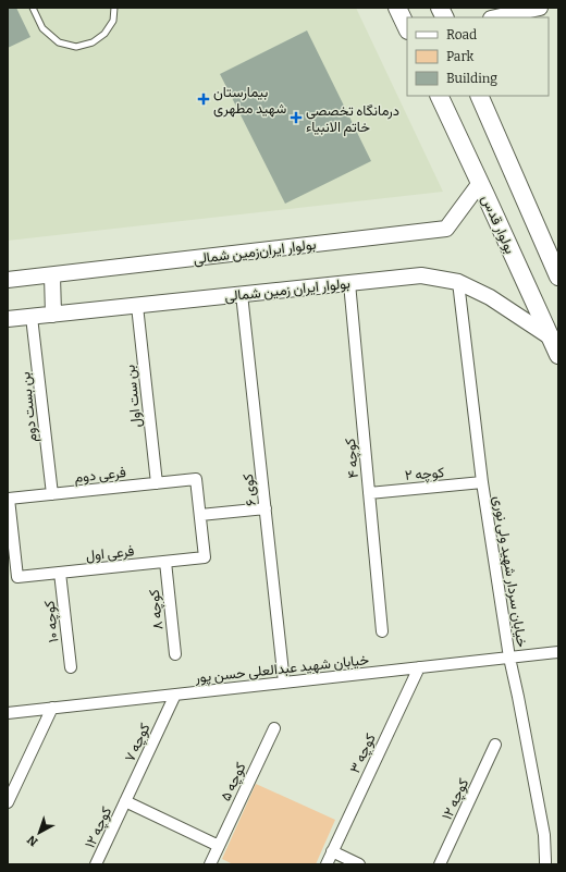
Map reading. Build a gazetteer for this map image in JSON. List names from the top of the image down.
{
  "streets": {
    "main road": ["بولوار قدس"],
    "street": [
      "بولوار ایران‌زمین شمالی",
      "بولوار ایران زمین شمالی",
      "بن ست اول",
      "بن بست دوم",
      "کوچه ۴",
      "کوچه ۲",
      "فرعی دوم",
      "کوی ۶",
      "فرعی اول",
      "خیابان سردار شهید ولی نوری",
      "کوچه ۸",
      "کوچه ۱۰",
      "خیابان شهید عبدالعلی حسن پور",
      "کوچه ۷",
      "کوچه ۳",
      "کوچه ۵",
      "کوچه ۱۲"
    ]
  },
  "crossings": [
    ["بولوار قدس", "بولوار ایران‌زمین شمالی"],
    ["بولوار قدس", "بولوار ایران زمین شمالی"],
    ["بولوار ایران زمین شمالی", "بن ست اول"],
    ["بولوار ایران زمین شمالی", "بن بست دوم"],
    ["بولوار ایران زمین شمالی", "کوچه ۴"],
    ["بولوار ایران زمین شمالی", "کوی ۶"],
    ["بولوار ایران زمین شمالی", "خیابان سردار شهید ولی نوری"],
    ["بن ست اول", "فرعی دوم"],
    ["بن بست دوم", "فرعی دوم"],
    ["کوچه ۴", "کوچه ۲"],
    ["کوچه ۲", "خیابان سردار شهید ولی نوری"],
    ["فرعی دوم", "فرعی اول"],
    ["کوی ۶", "خیابان شهید عبدالعلی حسن پور"],
    ["فرعی اول", "کوچه ۸"],
    ["فرعی اول", "کوچه ۱۰"],
    ["خیابان سردار شهید ولی نوری", "خیابان شهید عبدالعلی حسن پور"],
    ["خیابان شهید عبدالعلی حسن پور", "کوچه ۷"],
    ["خیابان شهید عبدالعلی حسن پور", "کوچه ۳"],
    ["کوچه ۷", "کوچه ۱۲"]
  ],
  "places": {
    "health": ["بیمارستان شهید مطهری", "درمانگاه تخصصی خاتم الانبیاء"]
  },
  "legend": ["Road", "Park", "Building"],
  "north": "bottom left"
}
